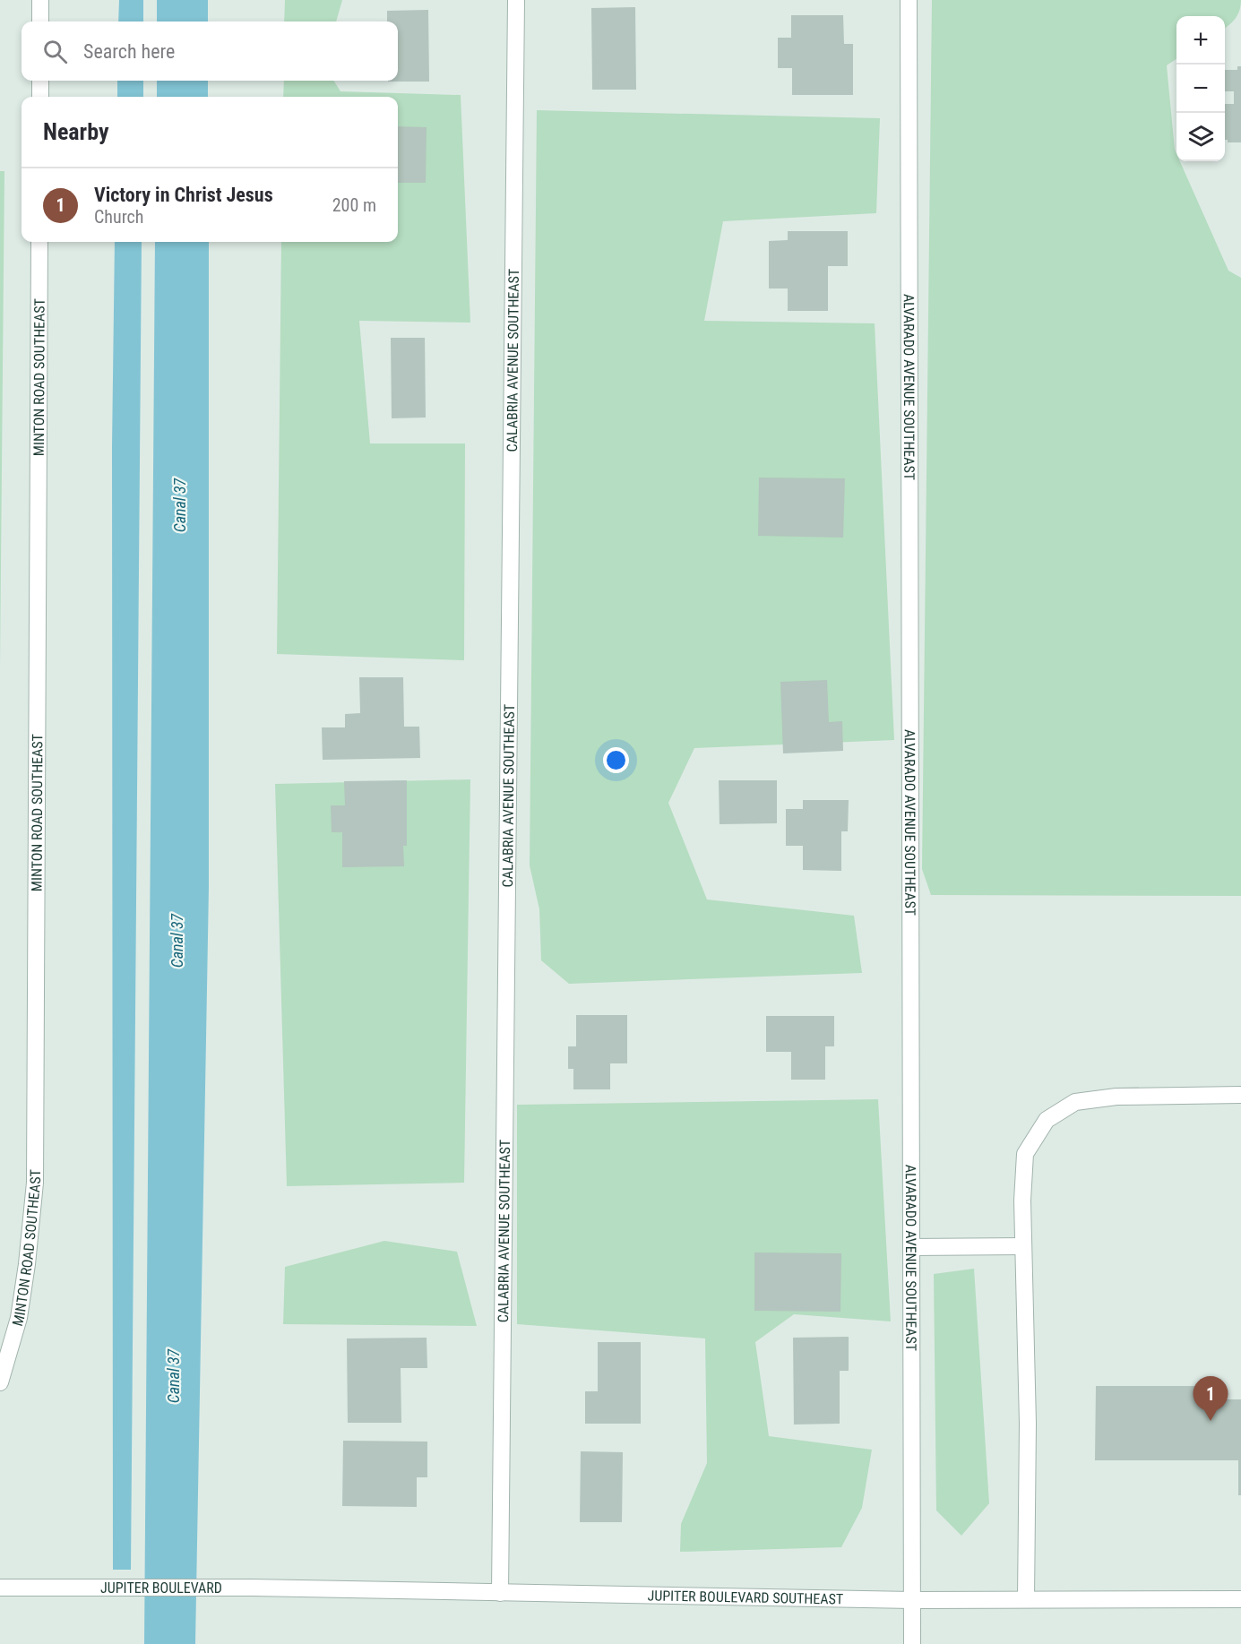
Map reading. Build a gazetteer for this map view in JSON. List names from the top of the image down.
{
  "streets": {
    "street": [
      "CALABRIA AVENUE SOUTHEAST",
      "MINTON ROAD SOUTHEAST",
      "ALVARADO AVENUE SOUTHEAST",
      "JUPITER BOULEVARD",
      "JUPITER BOULEVARD SOUTHEAST"
    ]
  },
  "crossings": [
    ["CALABRIA AVENUE SOUTHEAST", "JUPITER BOULEVARD SOUTHEAST"],
    ["ALVARADO AVENUE SOUTHEAST", "JUPITER BOULEVARD SOUTHEAST"],
    ["JUPITER BOULEVARD", "JUPITER BOULEVARD SOUTHEAST"]
  ],
  "water": ["Canal 37"],
  "page": {
    "map_buttons": ["+", "−"],
    "search": "Search here",
    "heading": "Nearby",
    "list": [
      {
        "mark": "1",
        "name": "Victory in Christ Jesus",
        "note": "Church",
        "value": "200 m"
      }
    ],
    "pins": "1"
  }
}
